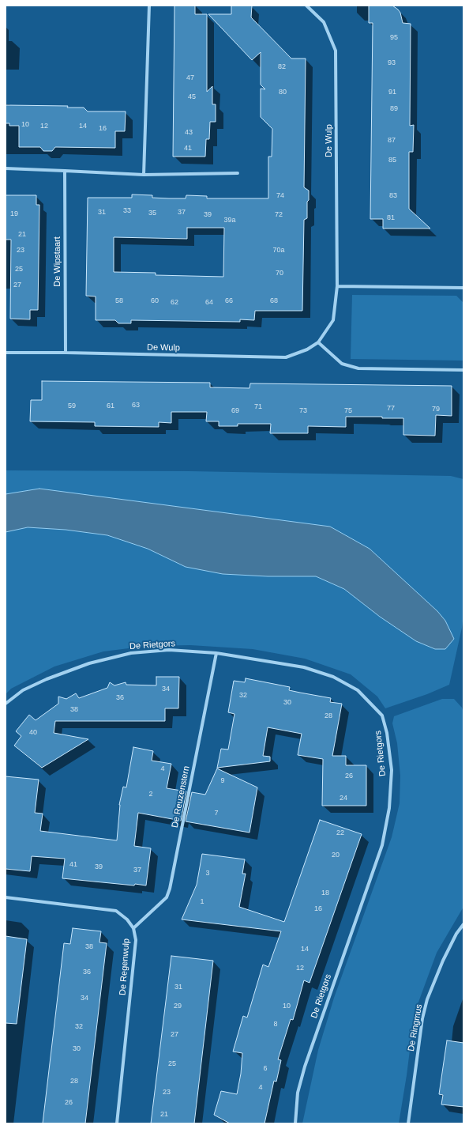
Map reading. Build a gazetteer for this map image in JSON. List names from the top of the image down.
{
  "streets": {
    "street": [
      "De Wulp",
      "De Wipstaart",
      "De Rietgors",
      "De Reuzenstern",
      "De Regenwulp",
      "De Ringmus"
    ]
  },
  "crossings": [
    ["De Wulp", "De Wipstaart"],
    ["De Rietgors", "De Reuzenstern"],
    ["De Reuzenstern", "De Regenwulp"]
  ],
  "house_numbers": [
    "95",
    "93",
    "82",
    "47",
    "80",
    "91",
    "45",
    "89",
    "10",
    "12",
    "14",
    "16",
    "43",
    "87",
    "41",
    "85",
    "74",
    "83",
    "33",
    "31",
    "37",
    "35",
    "19",
    "39",
    "72",
    "81",
    "39a",
    "21",
    "23",
    "70a",
    "25",
    "70",
    "27",
    "58",
    "60",
    "66",
    "68",
    "62",
    "64",
    "63",
    "59",
    "61",
    "71",
    "77",
    "79",
    "69",
    "73",
    "75",
    "34",
    "32",
    "36",
    "30",
    "38",
    "28",
    "40",
    "4",
    "26",
    "9",
    "2",
    "24",
    "7",
    "22",
    "20",
    "41",
    "39",
    "37",
    "3",
    "18",
    "1",
    "16",
    "38",
    "14",
    "12",
    "36",
    "31",
    "34",
    "29",
    "10",
    "8",
    "32",
    "27",
    "30",
    "25",
    "6",
    "28",
    "4",
    "23",
    "26",
    "21"
  ]
}
